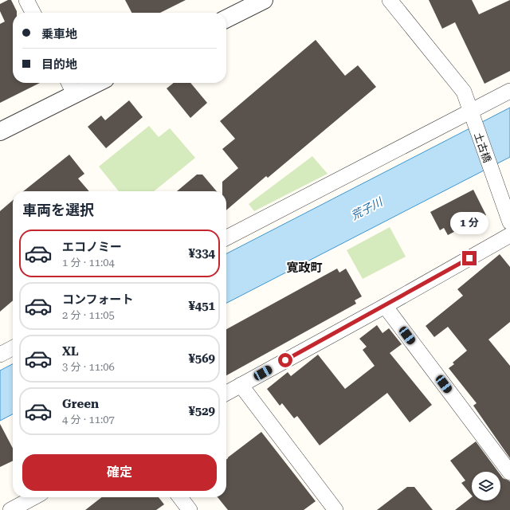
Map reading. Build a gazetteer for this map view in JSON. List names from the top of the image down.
{
  "streets": {
    "street": ["土古橋"]
  },
  "districts": ["寛政町"],
  "water": ["荒子川"],
  "page": {
    "banner": ["乗車地", "目的地"],
    "heading": "車両を選択",
    "bubble": "1 分",
    "list": [
      {
        "name": "エコノミー",
        "note": "1 分 · 11:04",
        "value": "¥334"
      },
      {
        "name": "コンフォート",
        "note": "2 分 · 11:05",
        "value": "¥451"
      },
      {
        "name": "XL",
        "note": "3 分 · 11:06",
        "value": "¥569"
      },
      {
        "name": "Green",
        "note": "4 分 · 11:07",
        "value": "¥529"
      }
    ],
    "buttons": "確定"
  }
}
